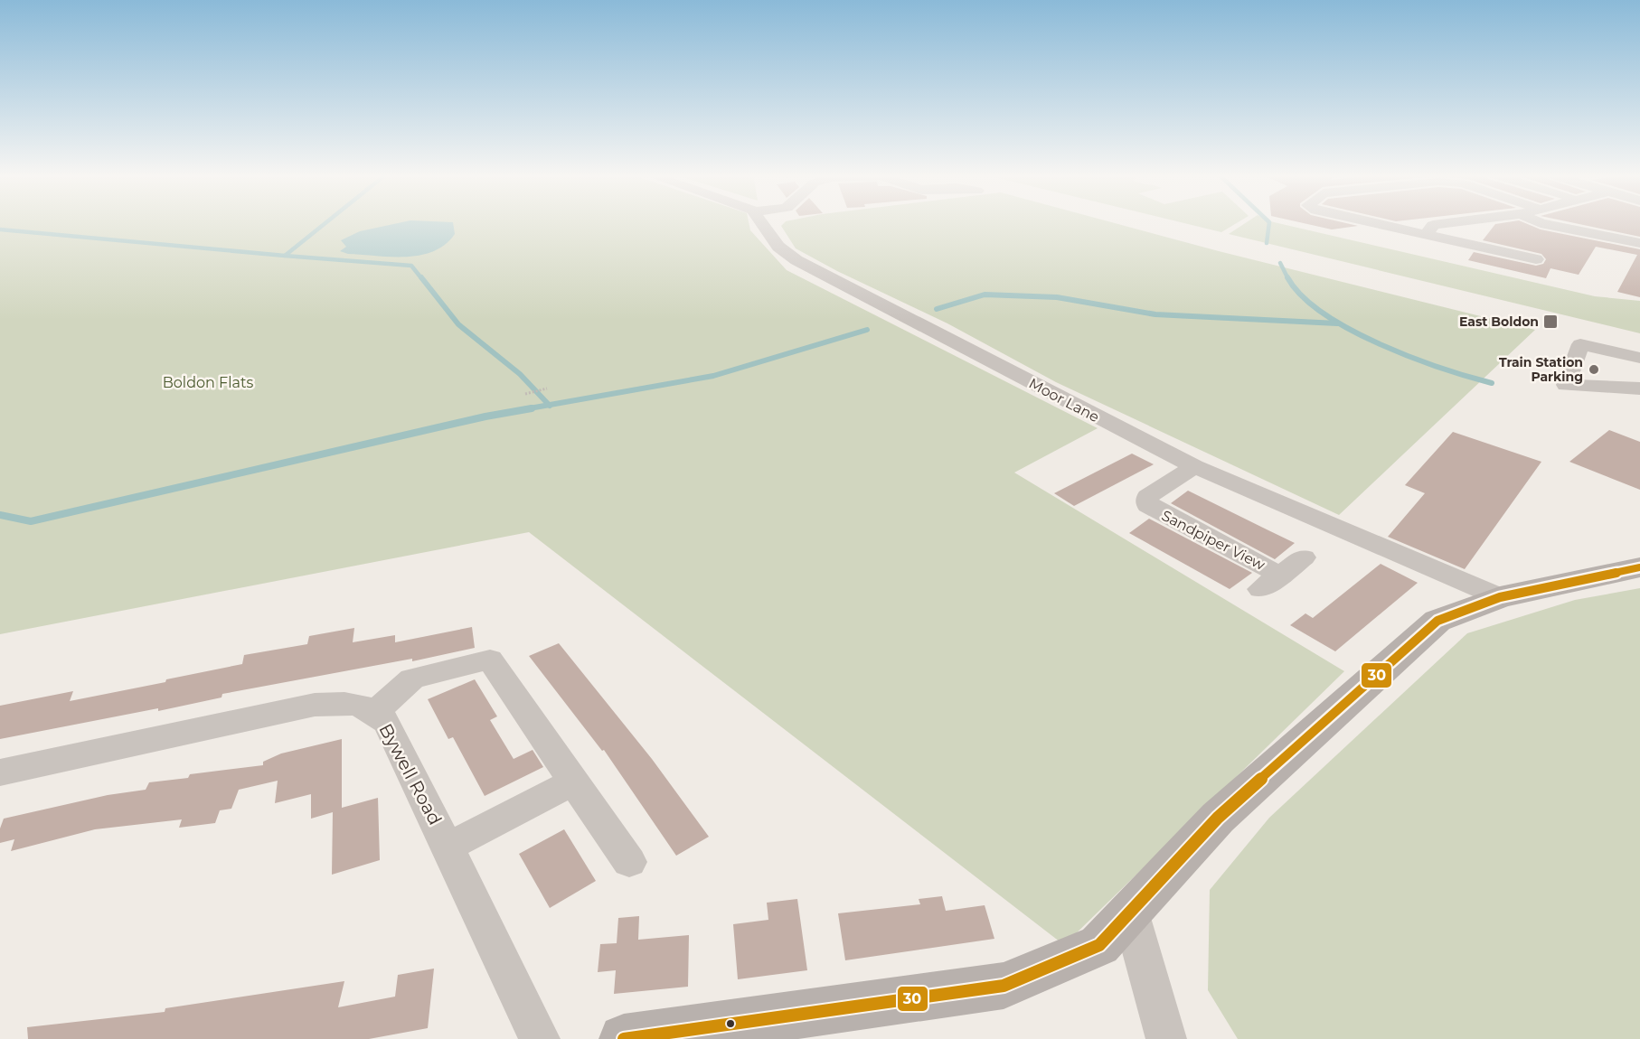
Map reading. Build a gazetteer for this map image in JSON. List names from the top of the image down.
{
  "streets": {
    "street": ["Moor Lane", "Sandpiper View", "Bywell Road"]
  },
  "crossings": [
    ["Moor Lane", "Sandpiper View"]
  ],
  "parks": ["Boldon Flats"],
  "places": {
    "transit": ["East Boldon"],
    "other": ["Train Station Parking"]
  },
  "lines": ["transit line 30"]
}
